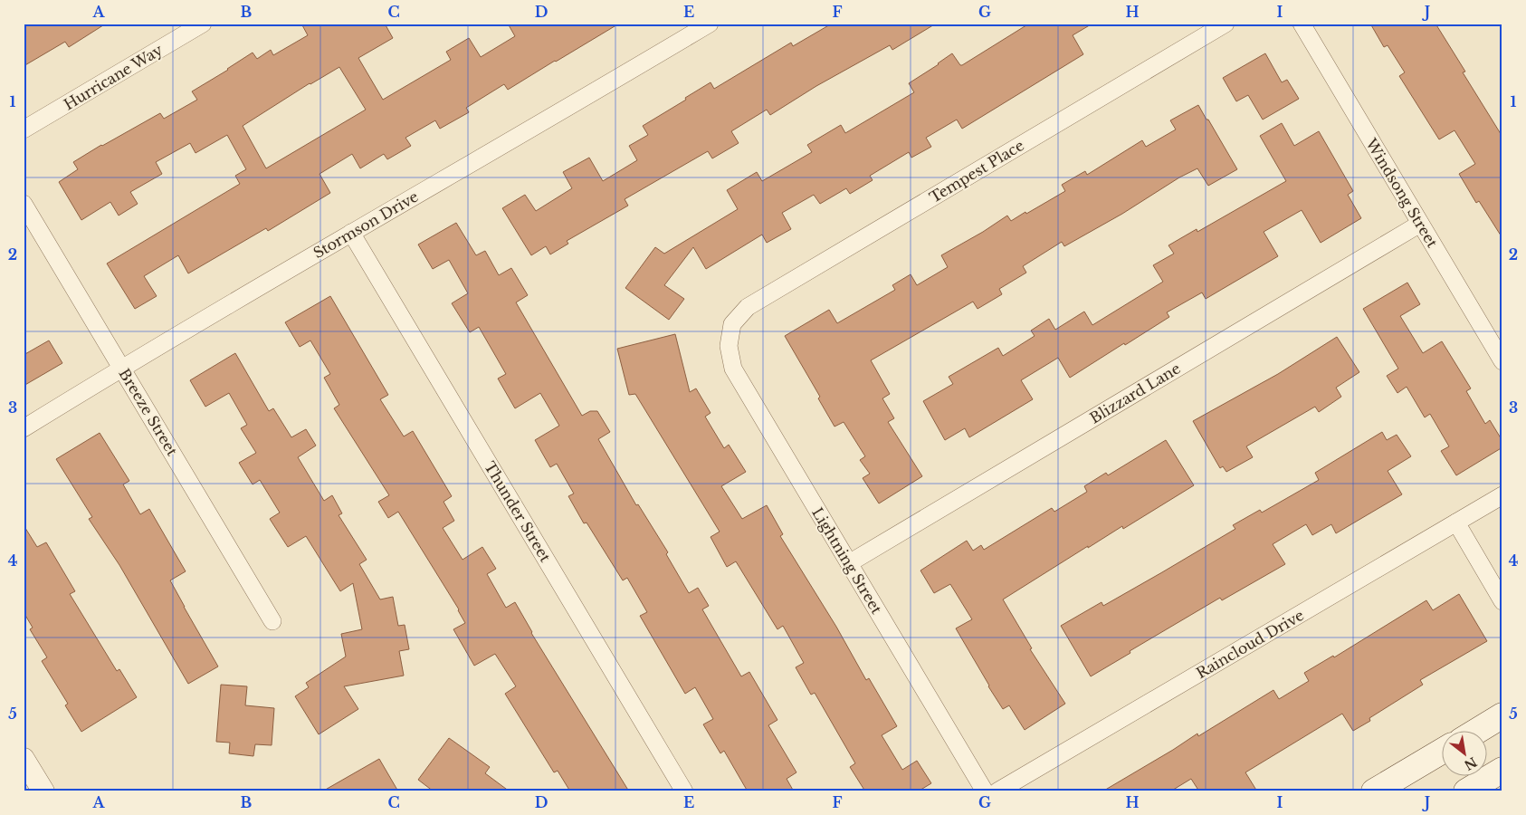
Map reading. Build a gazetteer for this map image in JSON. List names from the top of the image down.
{
  "streets": {
    "street": [
      "Hurricane Way",
      "Tempest Place",
      "Windsong Street",
      "Stormson Drive",
      "Blizzard Lane",
      "Breeze Street",
      "Thunder Street",
      "Lightning Street",
      "Raincloud Drive"
    ]
  },
  "crossings": [
    ["Tempest Place", "Lightning Street"],
    ["Windsong Street", "Blizzard Lane"],
    ["Stormson Drive", "Breeze Street"],
    ["Stormson Drive", "Thunder Street"],
    ["Blizzard Lane", "Lightning Street"]
  ],
  "north": "bottom right",
  "grid": {
    "columns": [
      "A",
      "B",
      "C",
      "D",
      "E",
      "F",
      "G",
      "H",
      "I",
      "J"
    ],
    "rows": [
      "1",
      "2",
      "3",
      "4",
      "5"
    ]
  }
}
